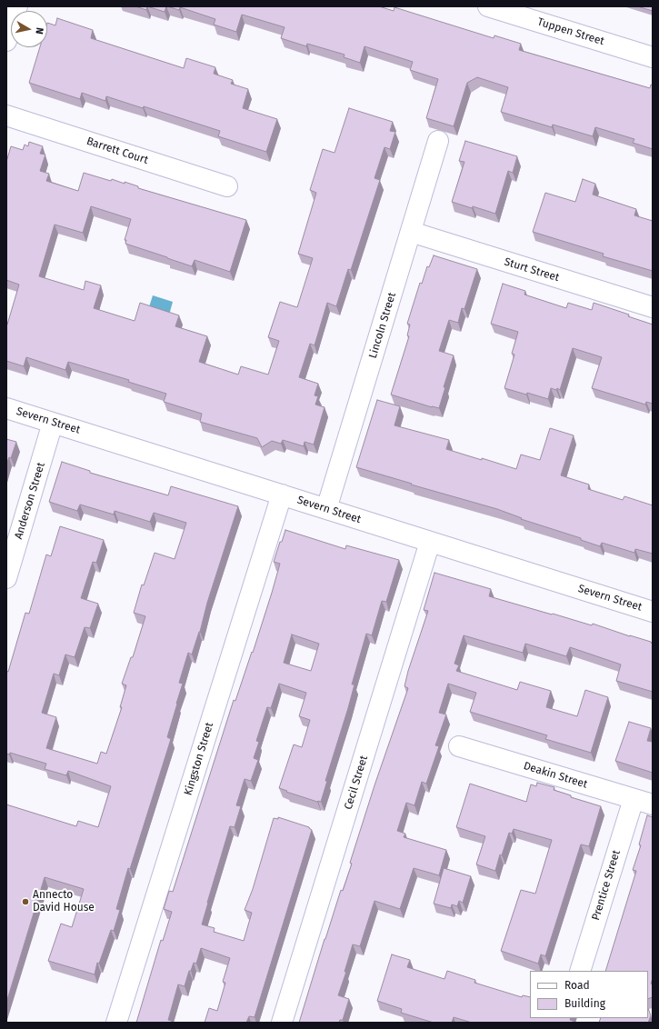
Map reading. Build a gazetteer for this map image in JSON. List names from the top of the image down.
{
  "streets": {
    "street": [
      "Tuppen Street",
      "Barrett Court",
      "Sturt Street",
      "Lincoln Street",
      "Severn Street",
      "Anderson Street",
      "Kingston Street",
      "Deakin Street",
      "Cecil Street",
      "Prentice Street"
    ]
  },
  "crossings": [
    ["Sturt Street", "Lincoln Street"],
    ["Lincoln Street", "Severn Street"],
    ["Severn Street", "Anderson Street"],
    ["Severn Street", "Kingston Street"],
    ["Severn Street", "Cecil Street"],
    ["Deakin Street", "Prentice Street"]
  ],
  "places": ["Annecto David House"],
  "legend": ["Road", "Building"],
  "north": "right"
}
